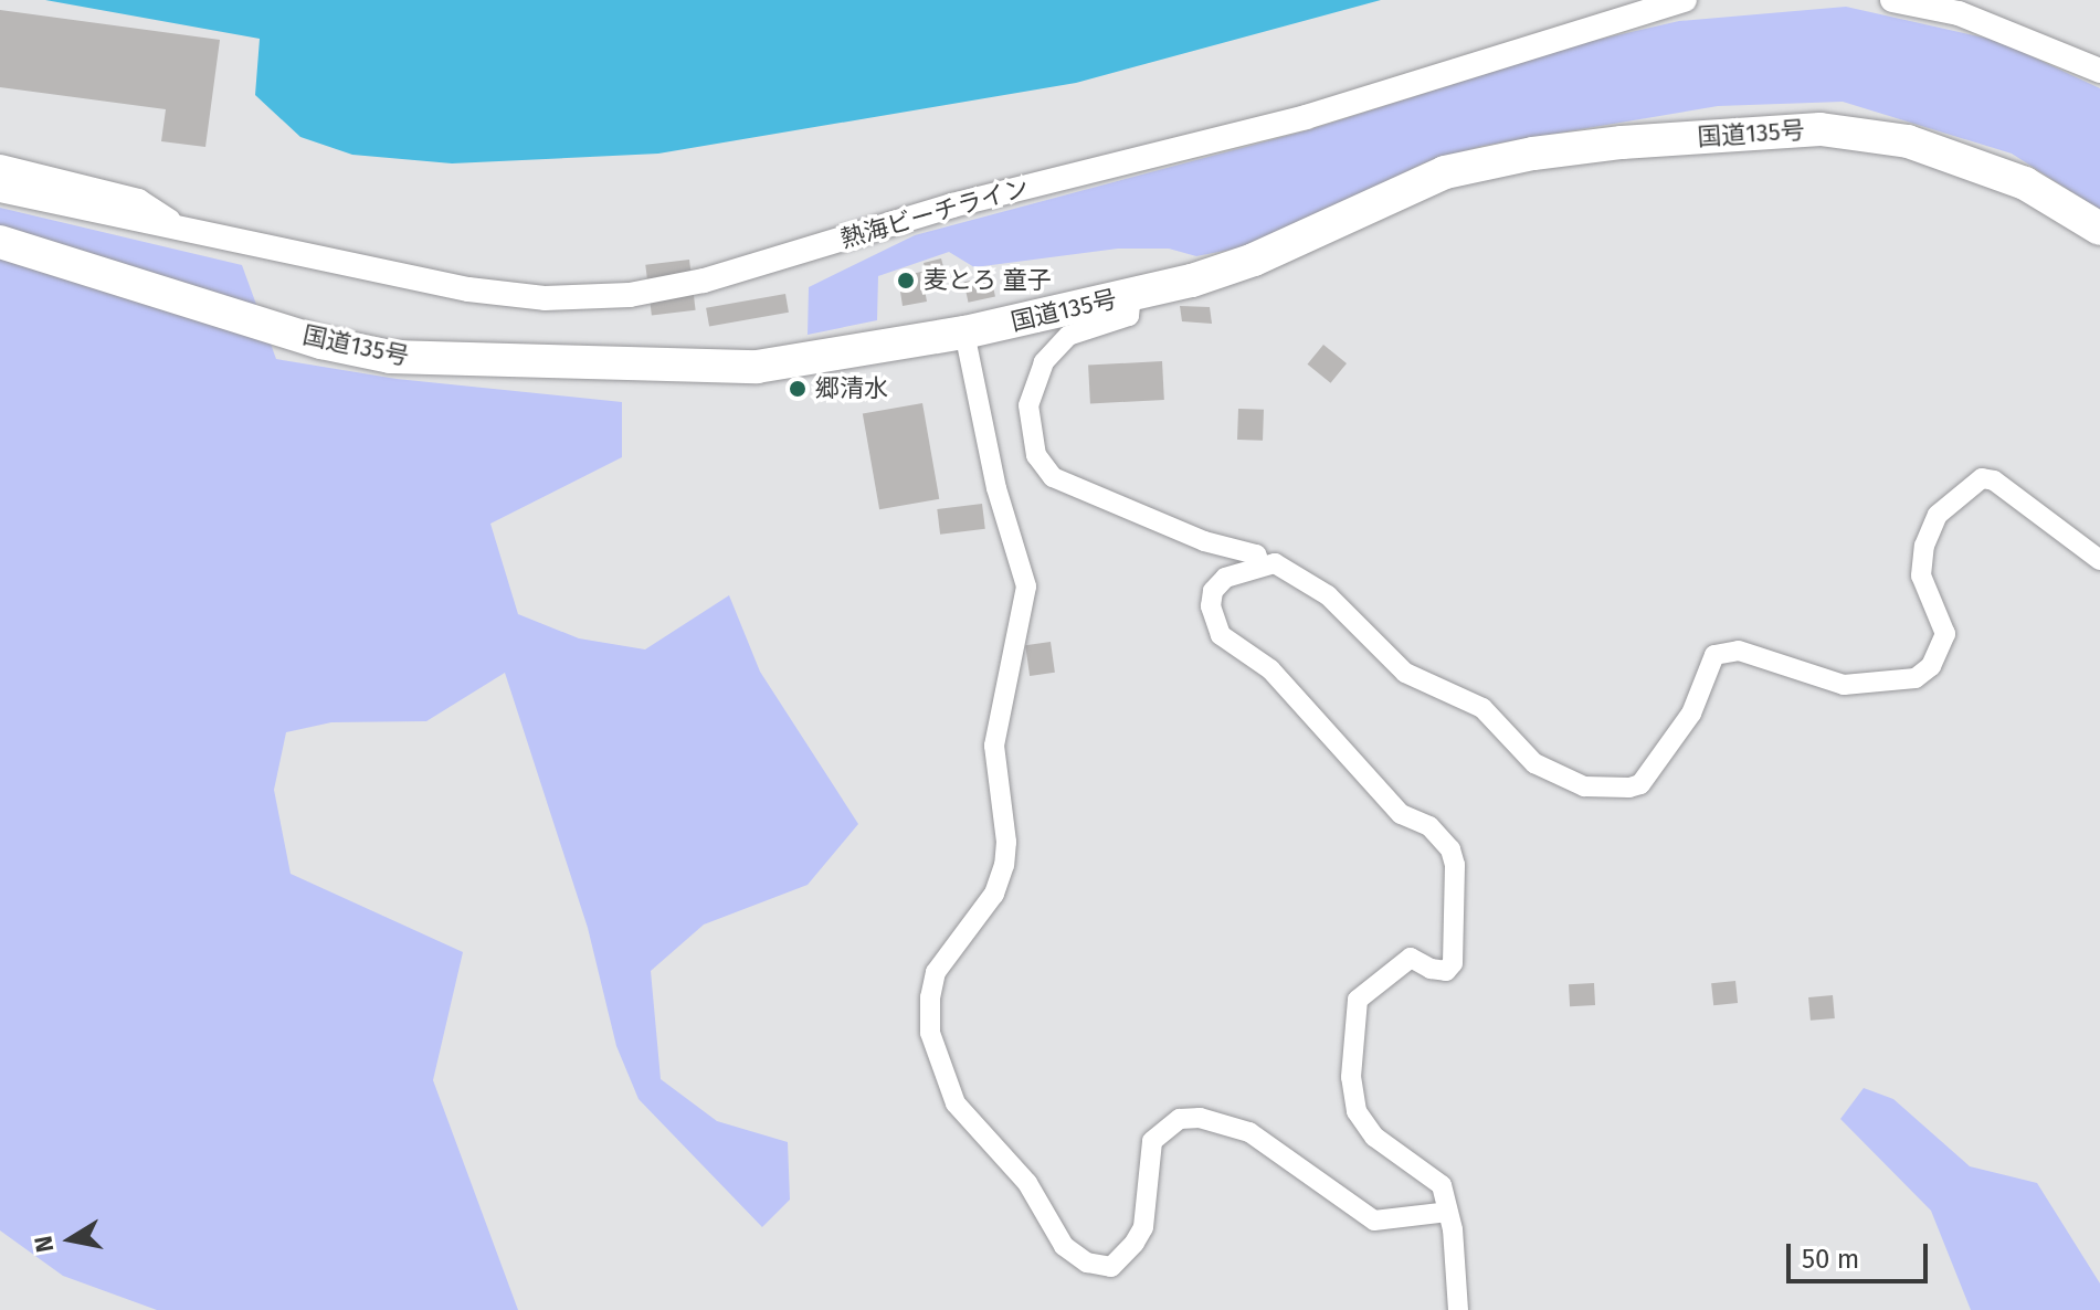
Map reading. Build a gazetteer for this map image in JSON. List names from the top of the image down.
{
  "streets": {
    "highway": ["国道135号"],
    "street": ["熱海ビーチライン"]
  },
  "places": ["麦とろ 童子", "郷清水"],
  "scale_bar": "50 m",
  "north": "left"
}
